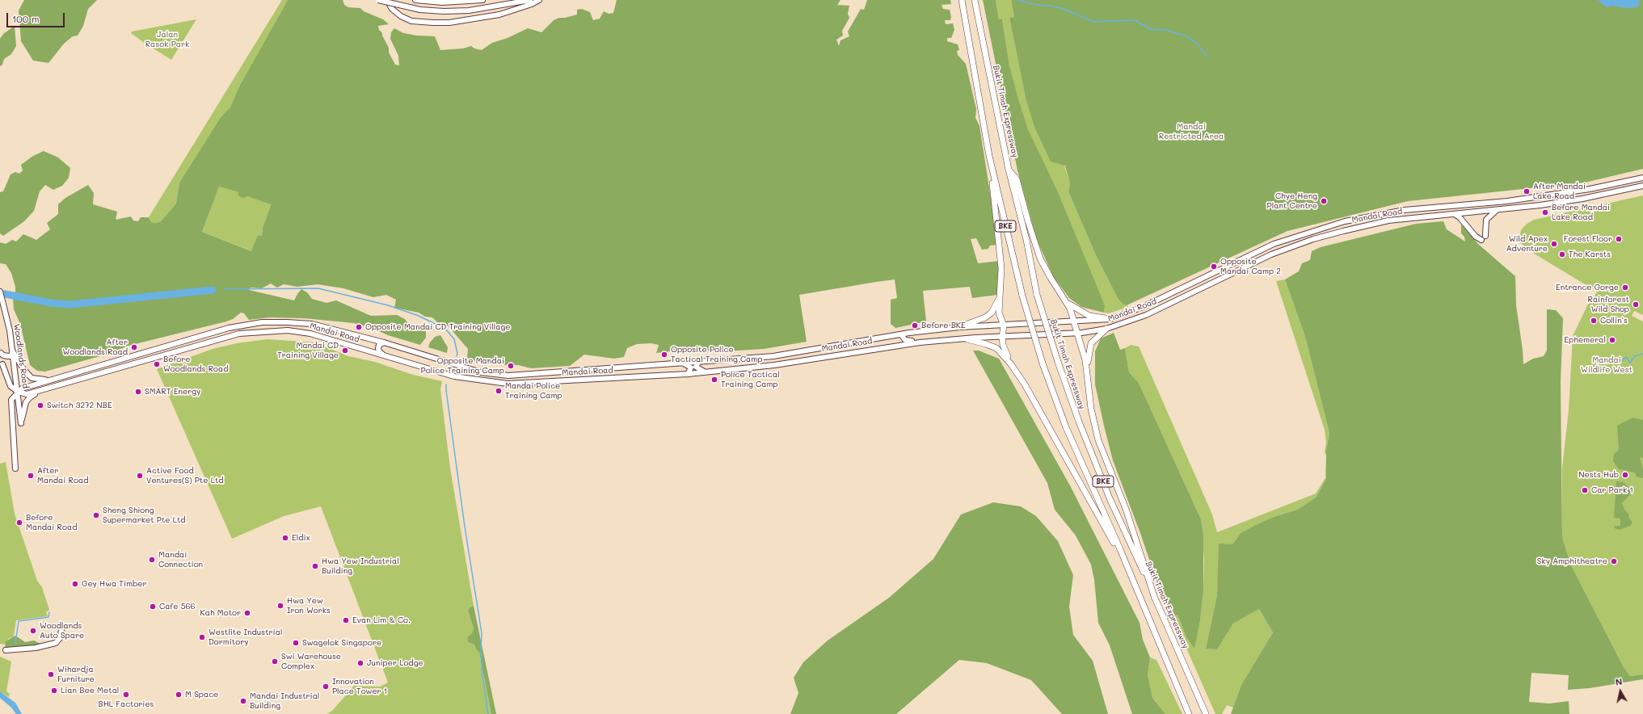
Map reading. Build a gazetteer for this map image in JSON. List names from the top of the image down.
{
  "streets": {
    "highway": ["Bukit Timah Expressway", "BKE"],
    "main road": ["Mandai Road", "Woodlands Road"]
  },
  "crossings": [
    ["Mandai Road", "Woodlands Road"]
  ],
  "parks": ["Jalan Rasok Park", "Mandai Restricted Area", "Mandai Wildlife West"],
  "places": [
    "After Mandai Lake Road",
    "Chye Heng Plant Centre",
    "Before Mandai Lake Road",
    "Forest Floor",
    "Wild Apex Adventure",
    "The Karsts",
    "Opposite Mandai Camp 2",
    "Entrance Gorge",
    "Rainforest Wild Shop",
    "Collin's",
    "Before BKE",
    "Opposite Mandai CD Training Village",
    "Ephemeral",
    "After Woodlands Road",
    "Mandai CD Training Village",
    "Opposite Police Tactical Training Camp",
    "Before Woodlands Road",
    "Opposite Mandai Police Training Camp",
    "Police Tactical Training Camp",
    "Mandai Police Training Camp",
    "SMART Energy",
    "Switch 3272 NBE",
    "Nests Hub",
    "After Mandai Road",
    "Active Food Ventures(S) Pte Ltd",
    "Car Park 1",
    "Sheng Shiong Supermarket Pte Ltd",
    "Before Mandai Road",
    "Eldix",
    "Mandai Connection",
    "Sky Amphitheatre",
    "Hwa Yew Industrial Building",
    "Gey Hwa Timber",
    "Hwa Yew Iron Works",
    "Cafe 566",
    "Kah Motor",
    "Evan Lim & Co.",
    "Woodlands Auto Spare",
    "Westlite Industrial Dormitory",
    "Swagelok Singapore",
    "Swi Warehouse Complex",
    "Juniper Lodge",
    "Wihardja Furniture",
    "Innovation Place Tower 1",
    "Lian Bee Metal",
    "BHL Factories",
    "M Space",
    "Mandai Industrial Building"
  ],
  "scale_bar": "100 m",
  "north": "top"
}
